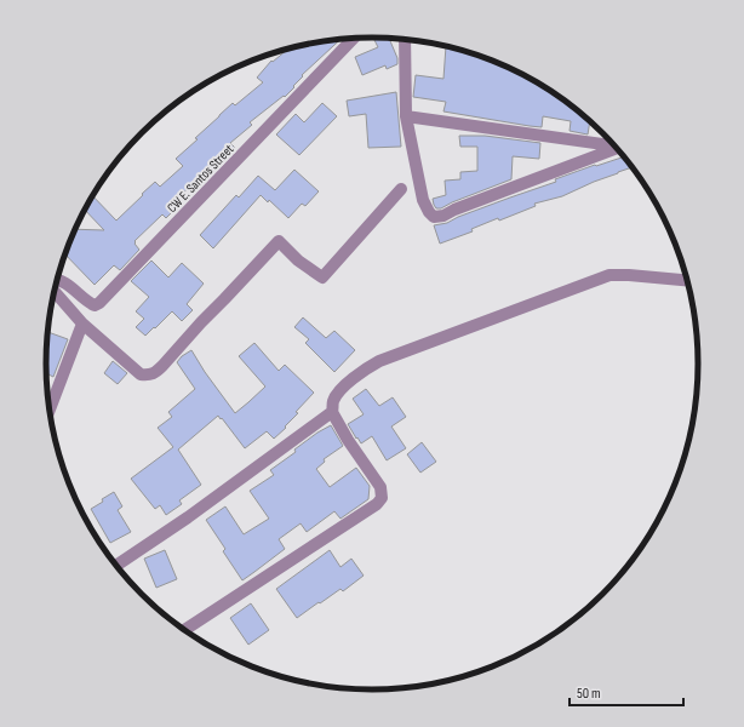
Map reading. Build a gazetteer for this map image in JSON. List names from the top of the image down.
{
  "streets": {
    "street": ["CW E. Santos Street"]
  },
  "scale_bar": "50 m"
}
